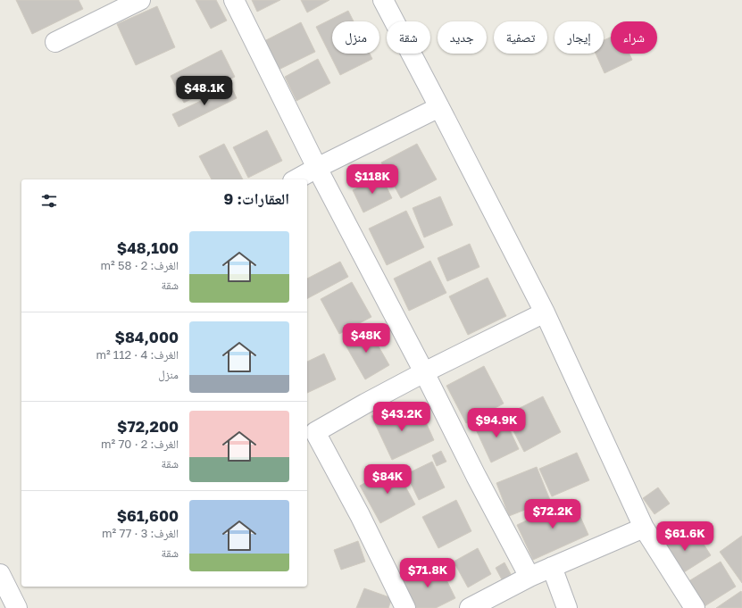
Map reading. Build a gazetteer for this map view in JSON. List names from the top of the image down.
{
  "page": {
    "chip": [
      "شراء",
      "إيجار",
      "تصفية",
      "جديد",
      "شقة",
      "منزل"
    ],
    "price": [
      "$48.1K",
      "$118K",
      "$48K",
      "$43.2K",
      "$94.9K",
      "$84K",
      "$72.2K",
      "$61.6K",
      "$71.8K"
    ],
    "heading": "العقارات: 9",
    "list": [
      {
        "name": "$48,100",
        "note": "الغرف: 2 · 58 m² · شقة"
      },
      {
        "name": "$84,000",
        "note": "الغرف: 4 · 112 m² · منزل"
      },
      {
        "name": "$72,200",
        "note": "الغرف: 2 · 70 m² · شقة"
      },
      {
        "name": "$61,600",
        "note": "الغرف: 3 · 77 m² · شقة"
      }
    ]
  }
}
